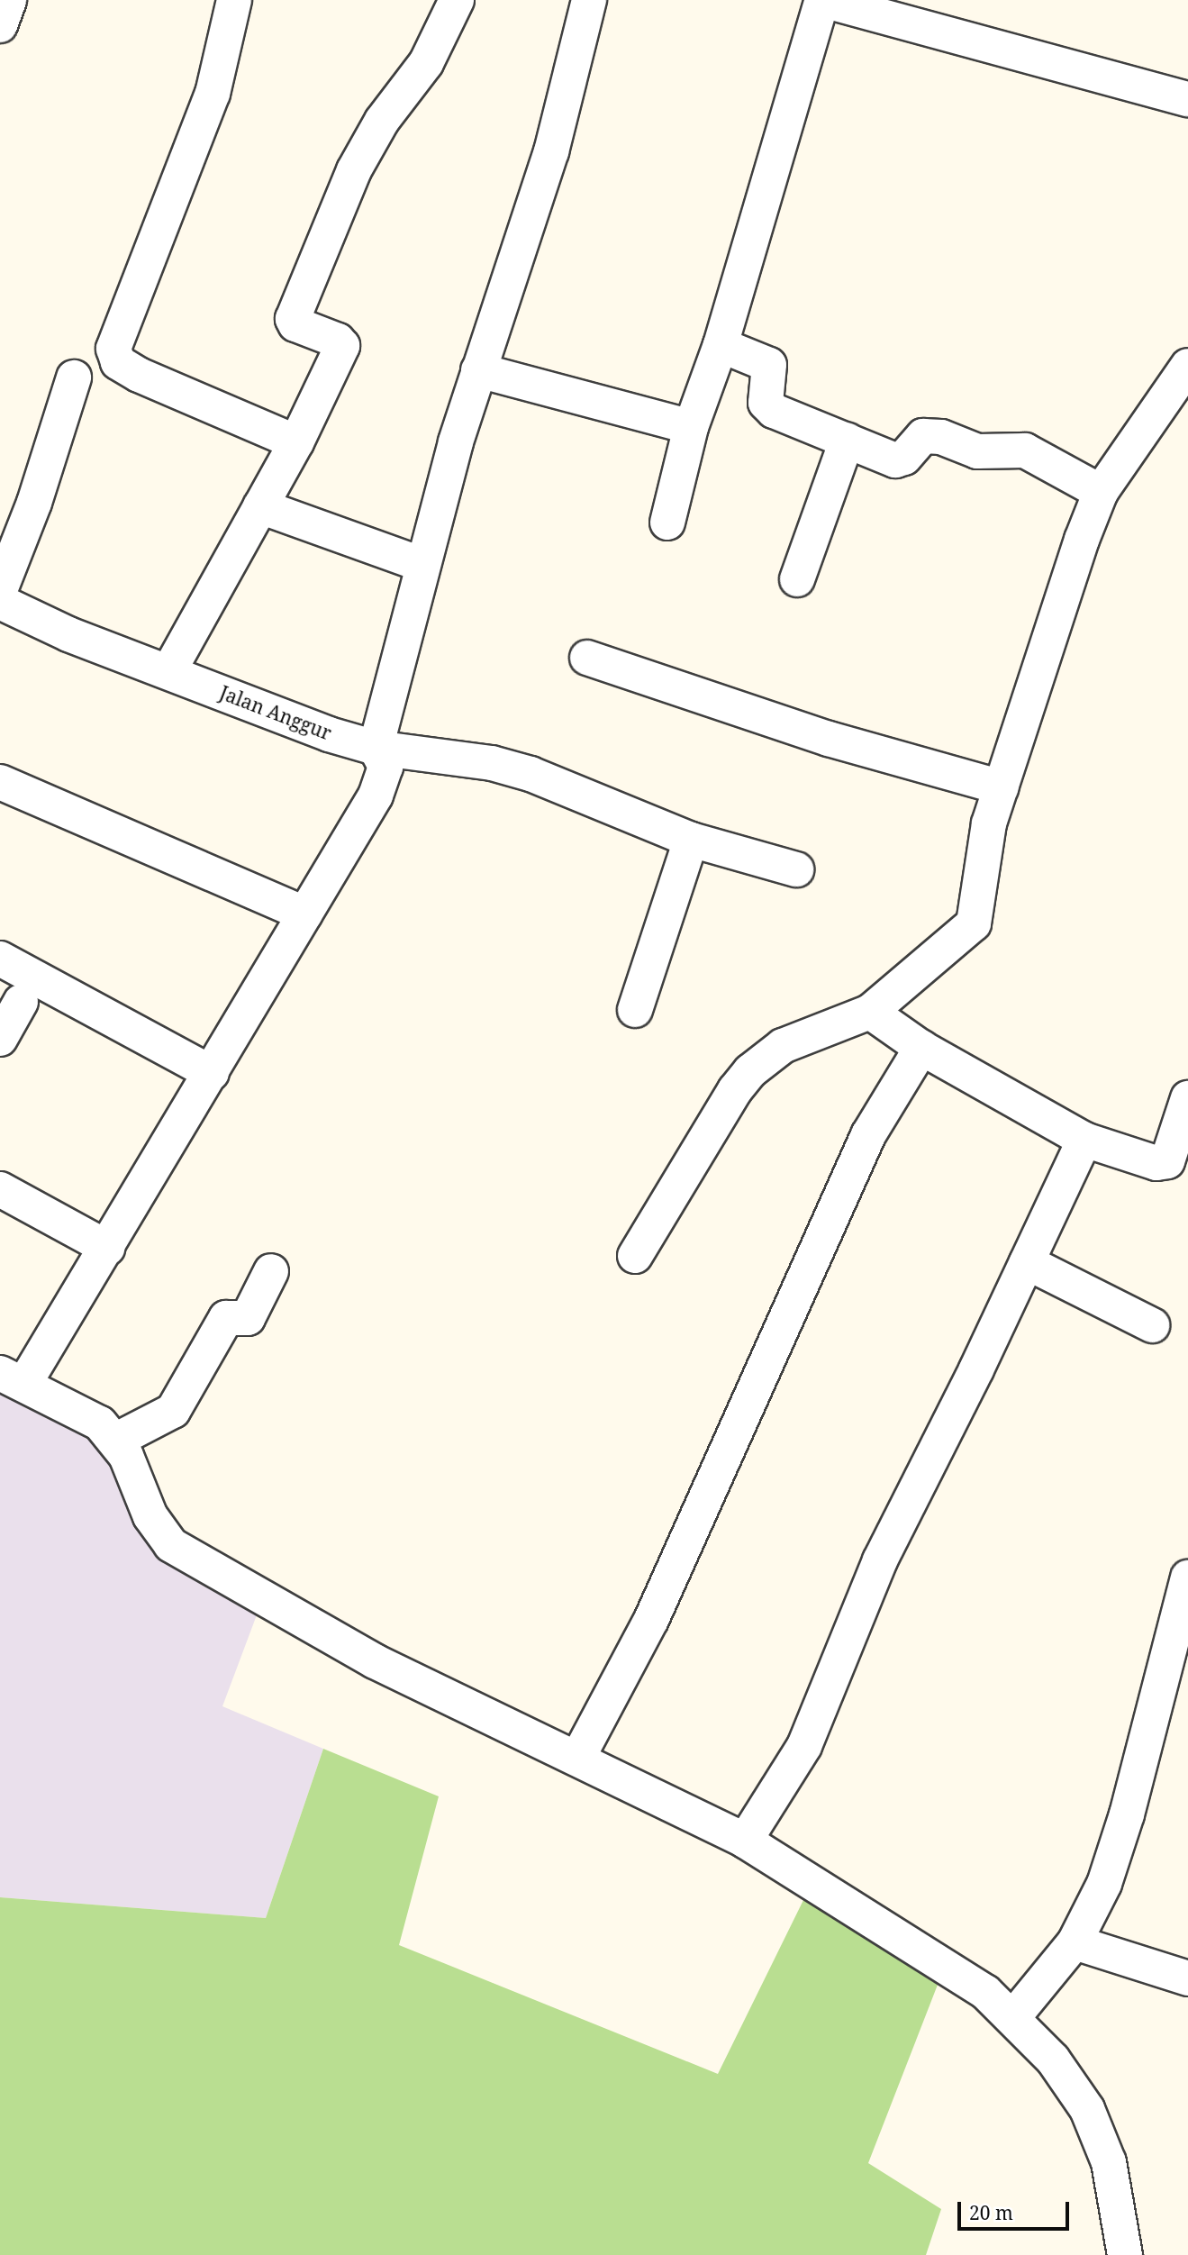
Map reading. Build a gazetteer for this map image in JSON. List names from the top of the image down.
{
  "streets": {
    "street": ["Jalan Anggur"]
  },
  "scale_bar": "20 m"
}
